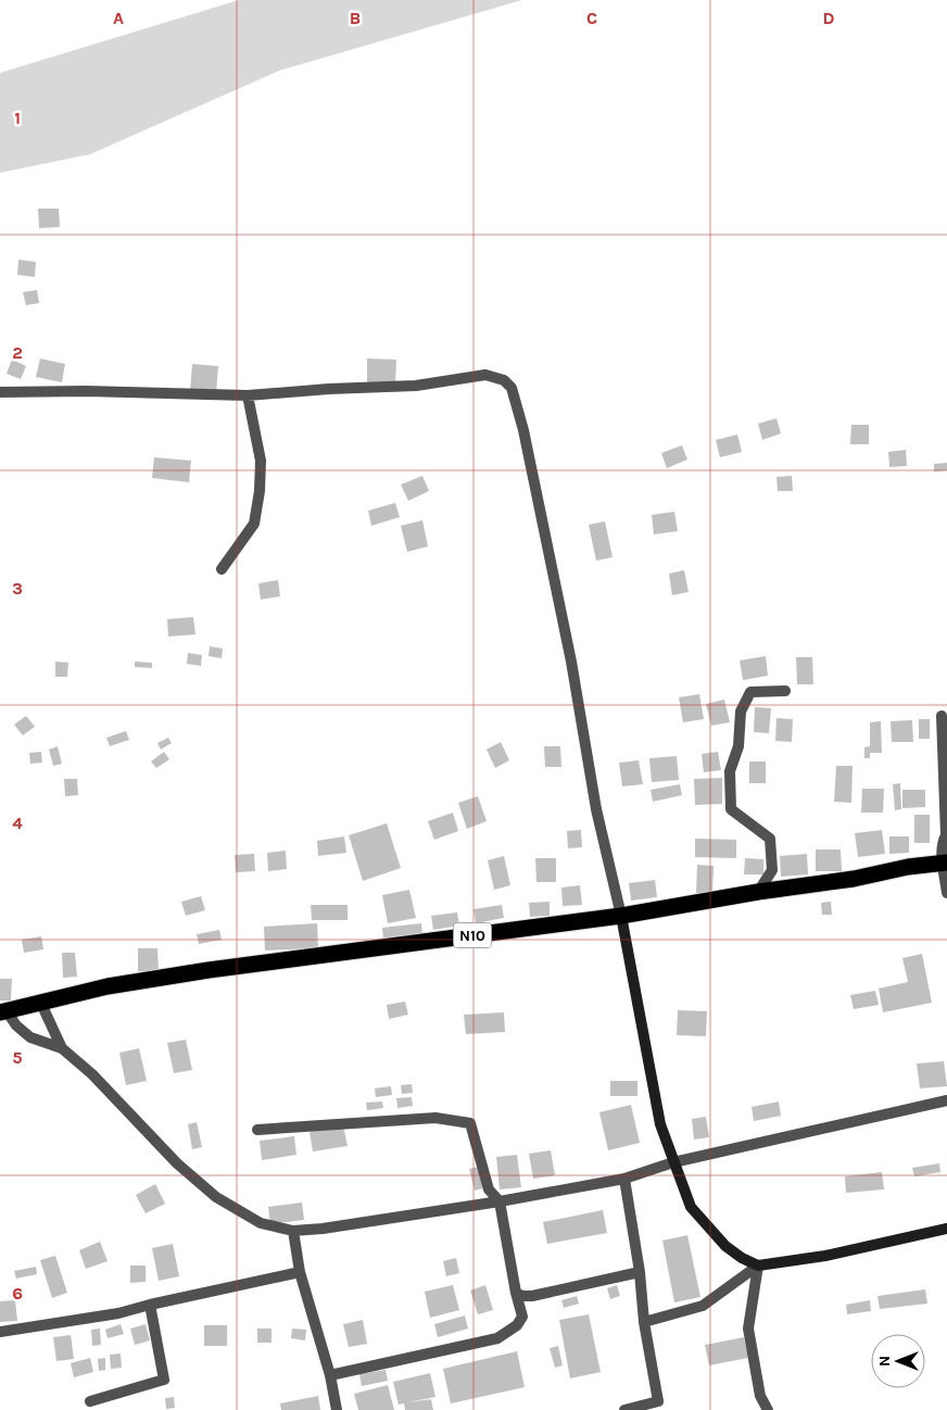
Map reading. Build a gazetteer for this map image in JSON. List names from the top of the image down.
{
  "streets": {
    "highway": ["N10"]
  },
  "north": "left",
  "grid": {
    "columns": [
      "A",
      "B",
      "C",
      "D"
    ],
    "rows": [
      "1",
      "2",
      "3",
      "4",
      "5",
      "6"
    ]
  }
}
